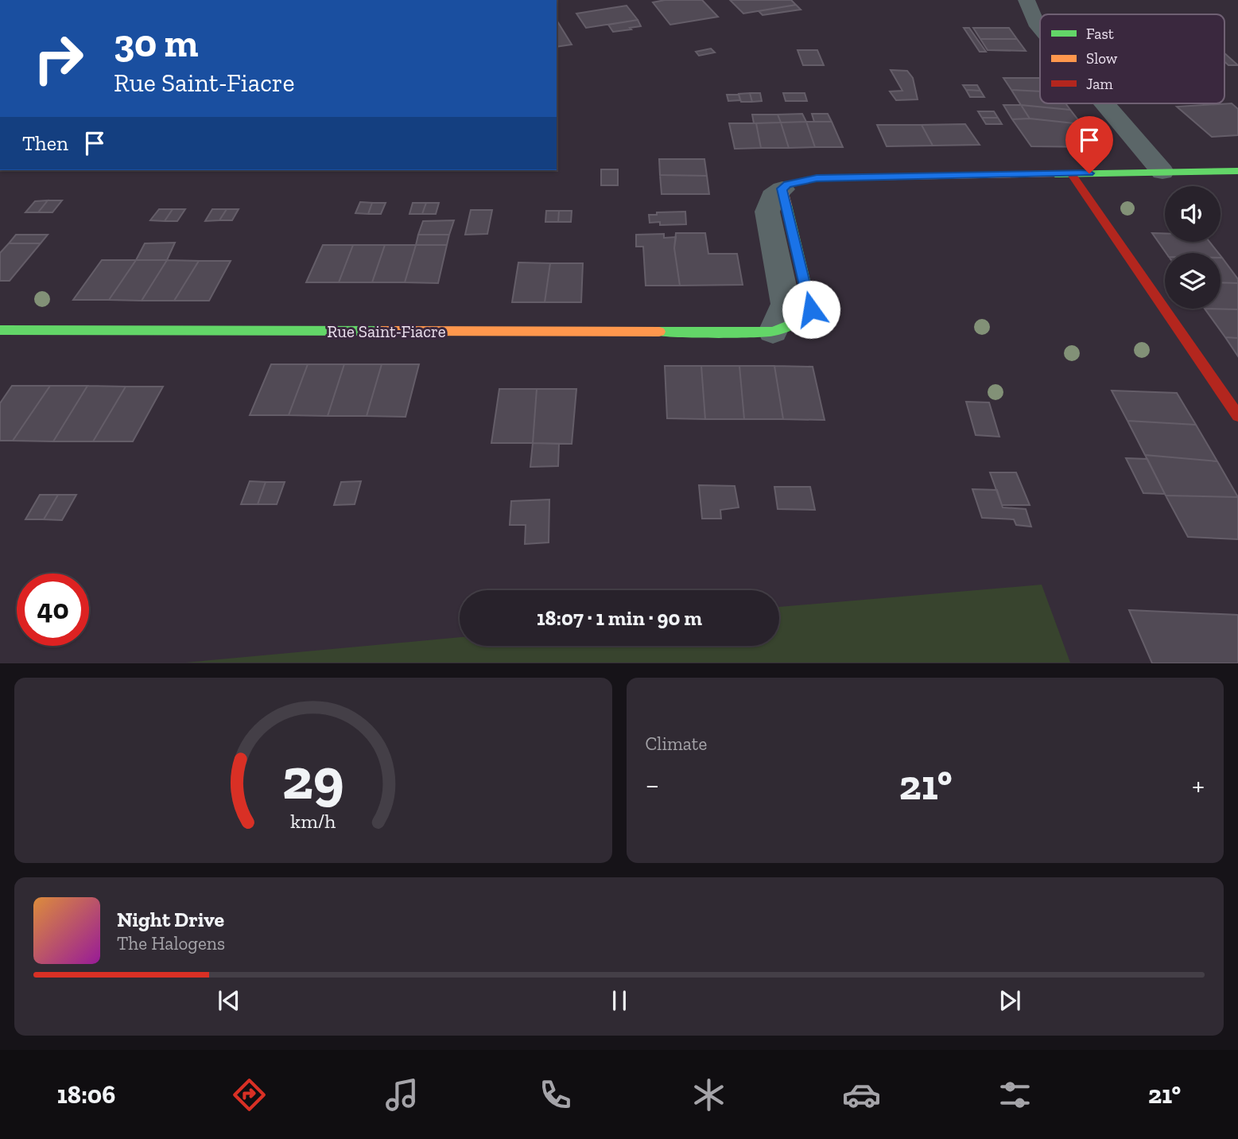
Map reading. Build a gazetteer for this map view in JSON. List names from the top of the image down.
{
  "streets": {
    "street": ["Rue Saint-Fiacre"]
  },
  "legend": ["Fast", "Slow", "Jam"],
  "page": {
    "turn": ["30 m", "Rue Saint-Fiacre"],
    "then": "Then",
    "limit": "40",
    "trip": "18:07 · 1 min · 90 m",
    "tile": "Climate",
    "heat": ["−", "21°", "+"],
    "song": ["Night Drive", "The Halogens"],
    "tabs": ["18:06", "21°"],
    "gauge": ["29", "km/h"]
  }
}
